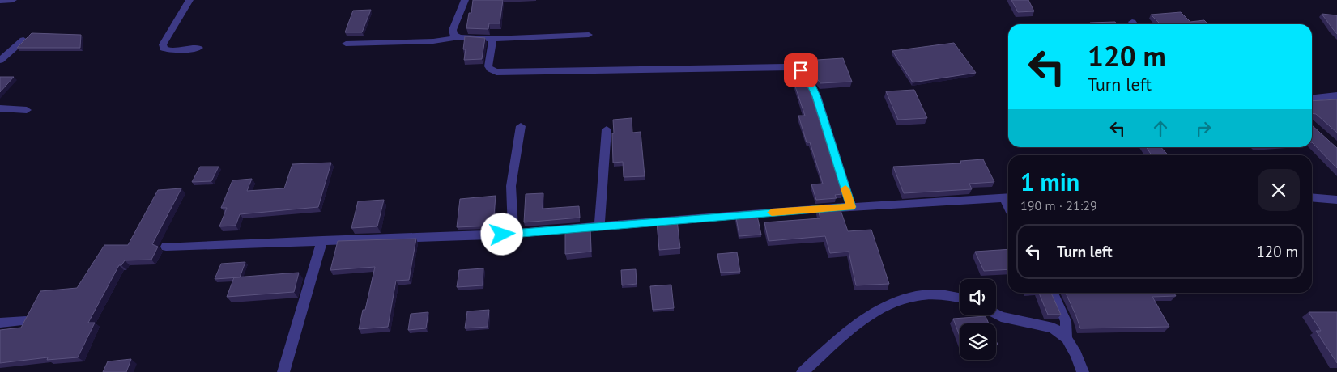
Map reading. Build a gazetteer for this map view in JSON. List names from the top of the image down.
{
  "page": {
    "turn": ["120 m", "Turn left"],
    "heading": ["1 min", "190 m · 21:29"],
    "list": [
      {
        "name": "Turn left",
        "value": "120 m"
      }
    ]
  }
}
